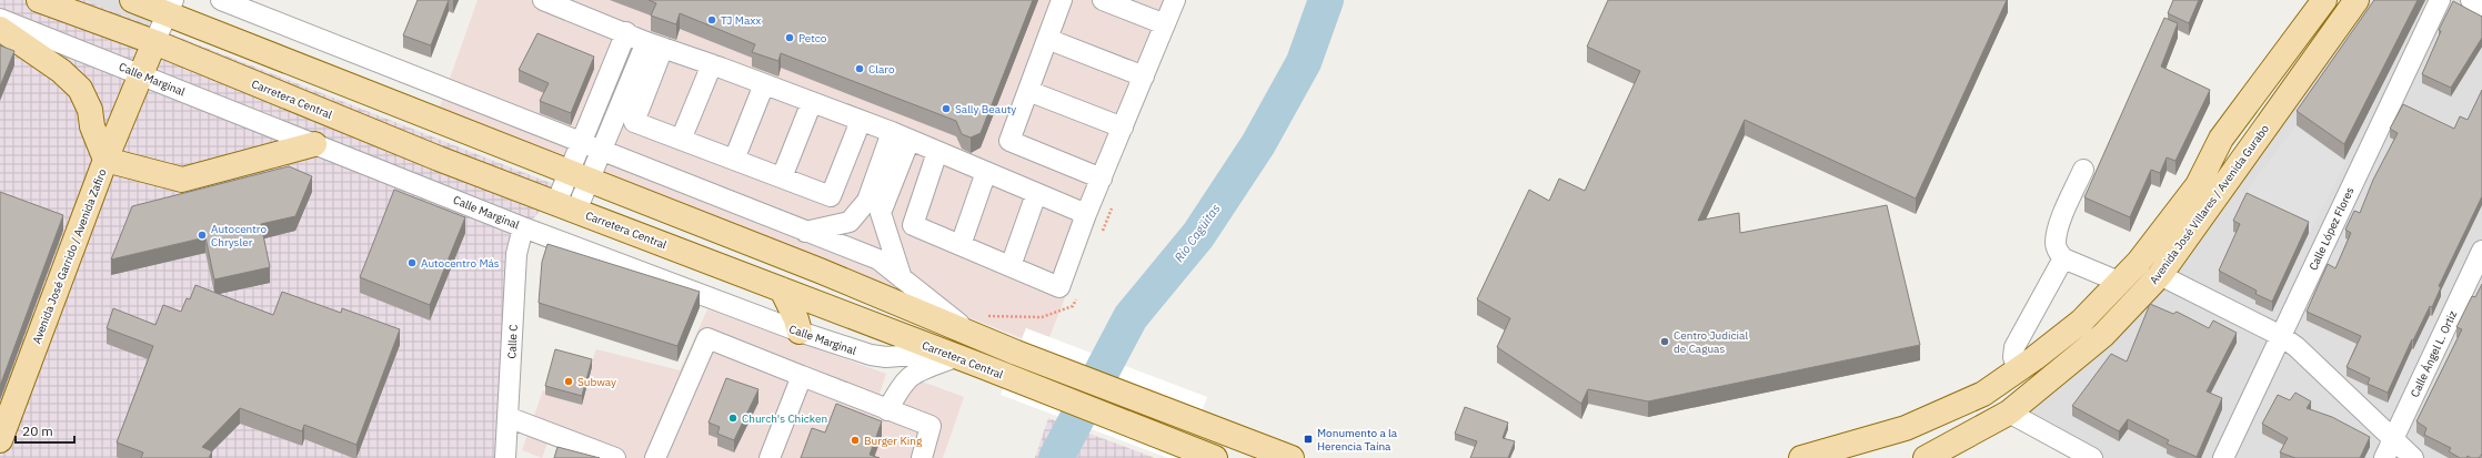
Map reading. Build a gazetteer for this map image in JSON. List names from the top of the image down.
{
  "streets": {
    "main road": ["Carretera Central", "Avenida José Villares / Avenida Gurabo", "Avenida José Garrido / Avenida Zafiro"],
    "street": [
      "Calle Marginal",
      "Calle López Flores",
      "Calle C",
      "Calle Ángel L. Ortiz"
    ]
  },
  "crossings": [
    ["Calle Marginal", "Carretera Central"],
    ["Calle Marginal", "Avenida José Garrido / Avenida Zafiro"],
    ["Calle Marginal", "Calle C"],
    ["Carretera Central", "Avenida José Garrido / Avenida Zafiro"]
  ],
  "water": ["Río Cagüitas"],
  "places": {
    "other": [
      "TJ Maxx",
      "Petco",
      "Claro",
      "Sally Beauty",
      "Autocentro Chrysler",
      "Autocentro Más",
      "Centro Judicial de Caguas",
      "Subway",
      "Church's Chicken",
      "Burger King"
    ],
    "transit": ["Monumento a la Herencia Taína"]
  },
  "scale_bar": "20 m"
}
